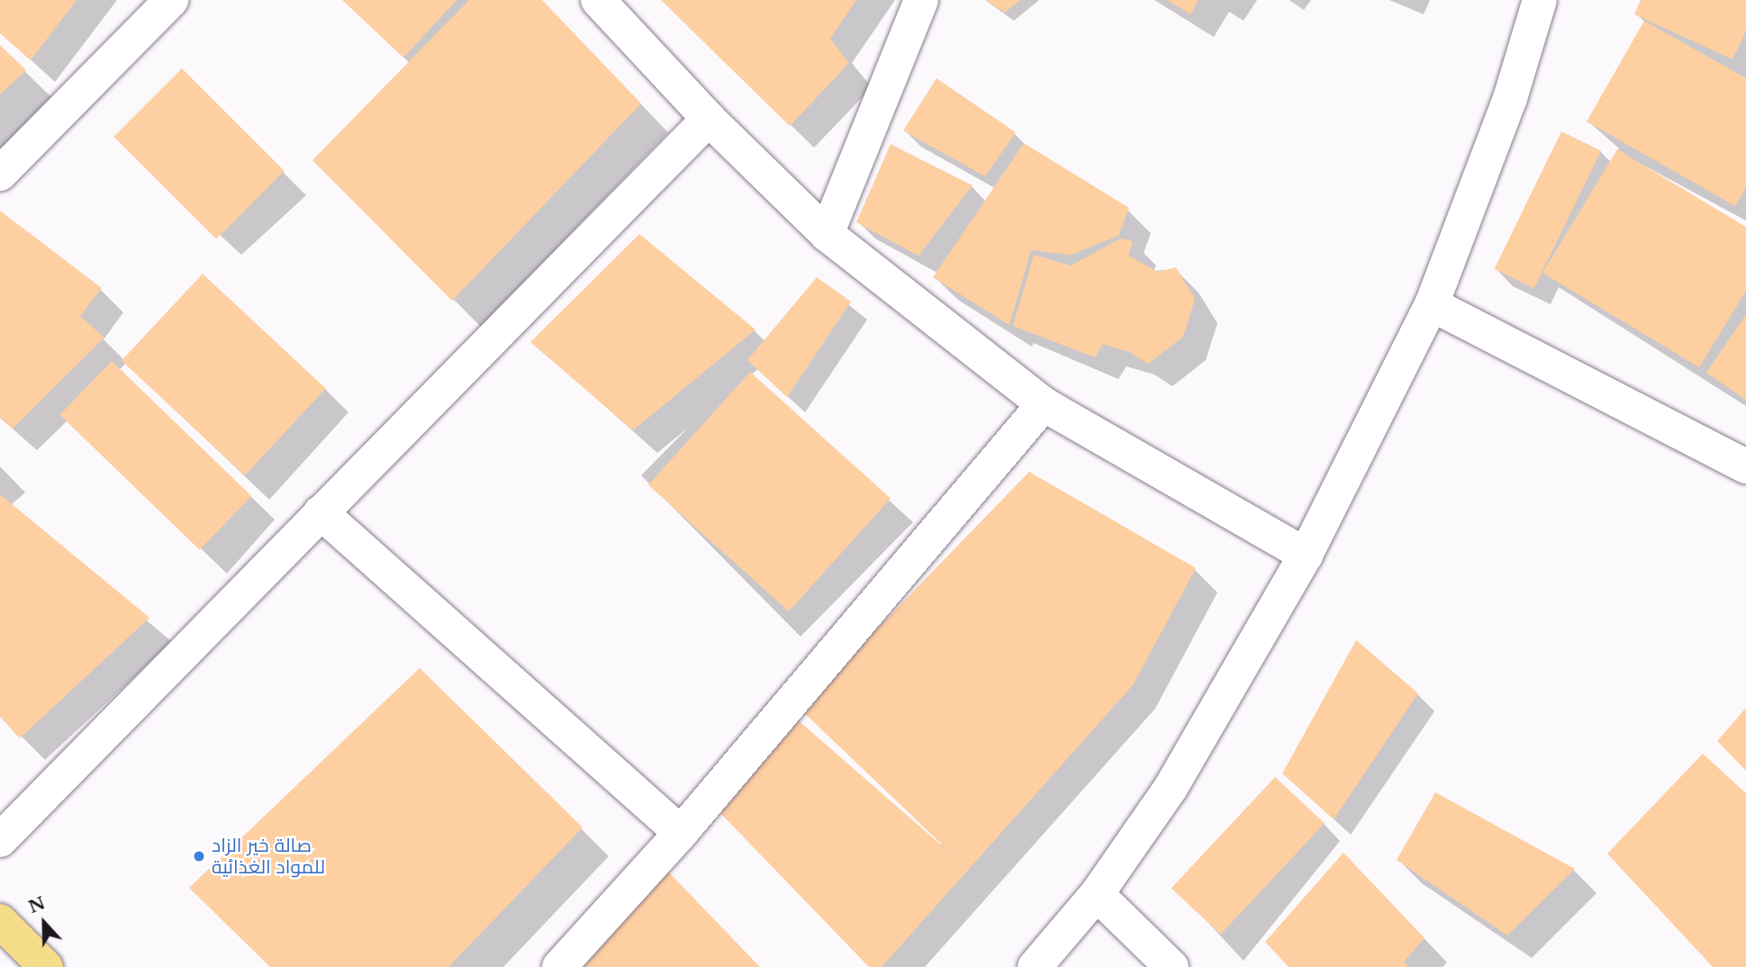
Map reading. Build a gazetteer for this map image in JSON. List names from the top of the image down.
{
  "places": ["صالة خير الزاد للمواد الغذائية"],
  "north": "top"
}
